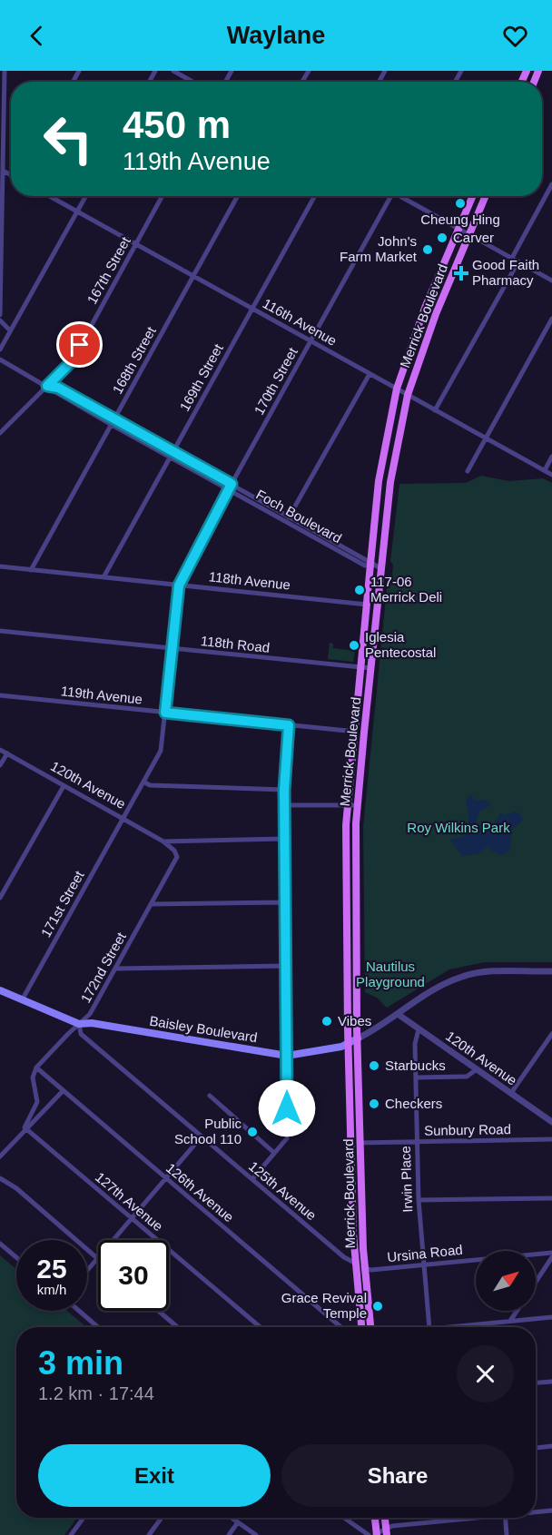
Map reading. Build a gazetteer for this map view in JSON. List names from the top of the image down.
{
  "streets": {
    "main road": ["Merrick Boulevard", "Baisley Boulevard"],
    "street": [
      "167th Street",
      "116th Avenue",
      "168th Street",
      "169th Street",
      "170th Street",
      "Foch Boulevard",
      "118th Avenue",
      "118th Road",
      "119th Avenue",
      "120th Avenue",
      "171st Street",
      "172nd Street",
      "Sunbury Road",
      "Irwin Place",
      "125th Avenue",
      "126th Avenue",
      "127th Avenue",
      "Ursina Road"
    ]
  },
  "crossings": [
    ["167th Street", "116th Avenue"],
    ["167th Street", "Foch Boulevard"],
    ["Merrick Boulevard", "116th Avenue"],
    ["Merrick Boulevard", "Foch Boulevard"],
    ["Merrick Boulevard", "118th Avenue"],
    ["Merrick Boulevard", "118th Road"],
    ["Merrick Boulevard", "119th Avenue"],
    ["Merrick Boulevard", "Baisley Boulevard"],
    ["Merrick Boulevard", "Sunbury Road"],
    ["Merrick Boulevard", "125th Avenue"],
    ["Merrick Boulevard", "Ursina Road"],
    ["116th Avenue", "168th Street"],
    ["116th Avenue", "169th Street"],
    ["116th Avenue", "170th Street"],
    ["168th Street", "Foch Boulevard"],
    ["168th Street", "118th Avenue"],
    ["169th Street", "Foch Boulevard"],
    ["169th Street", "118th Avenue"],
    ["170th Street", "Foch Boulevard"],
    ["170th Street", "118th Avenue"],
    ["170th Street", "171st Street"],
    ["118th Avenue", "171st Street"],
    ["118th Road", "171st Street"],
    ["119th Avenue", "171st Street"],
    ["120th Avenue", "171st Street"],
    ["120th Avenue", "172nd Street"],
    ["120th Avenue", "Baisley Boulevard"],
    ["120th Avenue", "Irwin Place"],
    ["171st Street", "Baisley Boulevard"],
    ["172nd Street", "Baisley Boulevard"],
    ["172nd Street", "125th Avenue"],
    ["172nd Street", "126th Avenue"],
    ["Baisley Boulevard", "125th Avenue"],
    ["Sunbury Road", "Irwin Place"],
    ["Irwin Place", "Ursina Road"],
    ["125th Avenue", "Ursina Road"]
  ],
  "parks": ["Roy Wilkins Park", "Nautilus Playground"],
  "places": {
    "other": [
      "Cheung Hing",
      "Carver",
      "John's Farm Market",
      "117-06 Merrick Deli",
      "Iglesia Pentecostal",
      "Vibes",
      "Starbucks",
      "Checkers",
      "Public School 110",
      "Grace Revival Temple"
    ],
    "health": ["Good Faith Pharmacy"]
  },
  "north": "top right",
  "page": {
    "header": "Waylane",
    "turn": ["450 m", "119th Avenue"],
    "speed": "25 km/h",
    "limit": "30",
    "heading": ["3 min", "1.2 km · 17:44"],
    "buttons": ["Exit", "Share"]
  }
}
